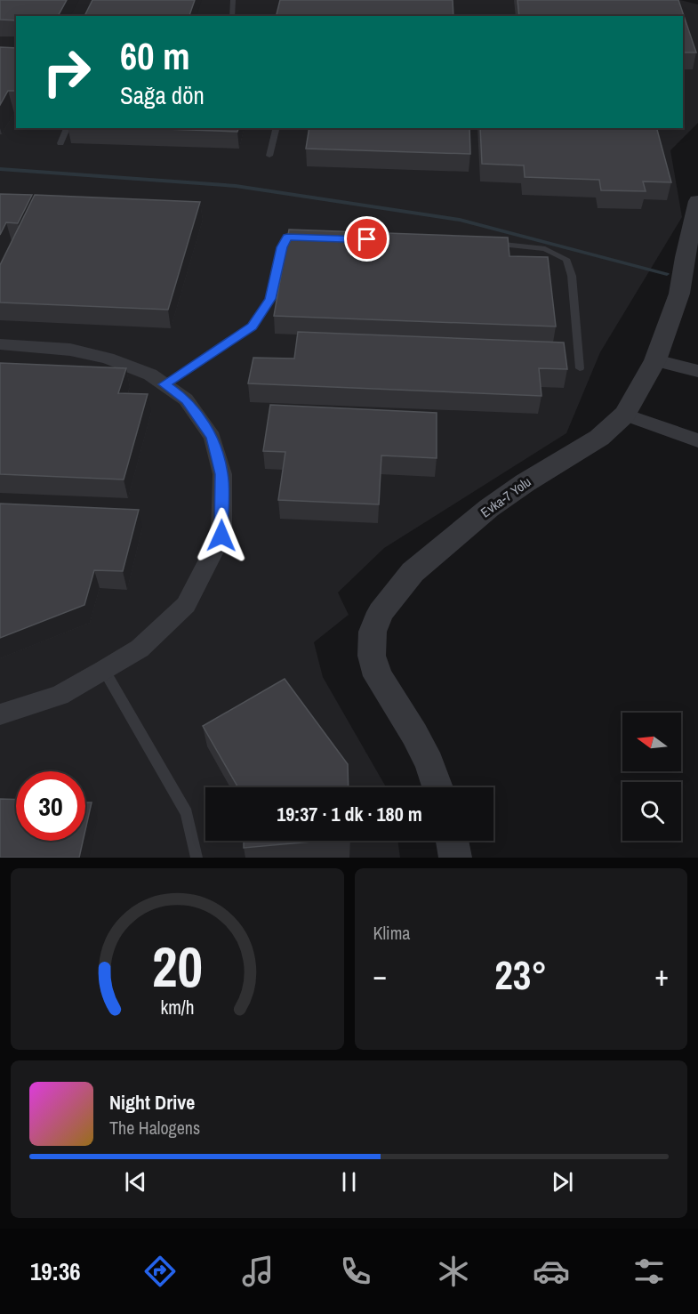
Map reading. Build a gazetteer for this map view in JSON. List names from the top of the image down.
{
  "streets": {
    "street": ["Evka-7 Yolu"]
  },
  "north": "left",
  "page": {
    "turn": ["60 m", "Sağa dön"],
    "limit": "30",
    "trip": "19:37 · 1 dk · 180 m",
    "tile": "Klima",
    "heat": ["−", "23°", "+"],
    "song": ["Night Drive", "The Halogens"],
    "tabs": "19:36",
    "gauge": ["20", "km/h"]
  }
}
